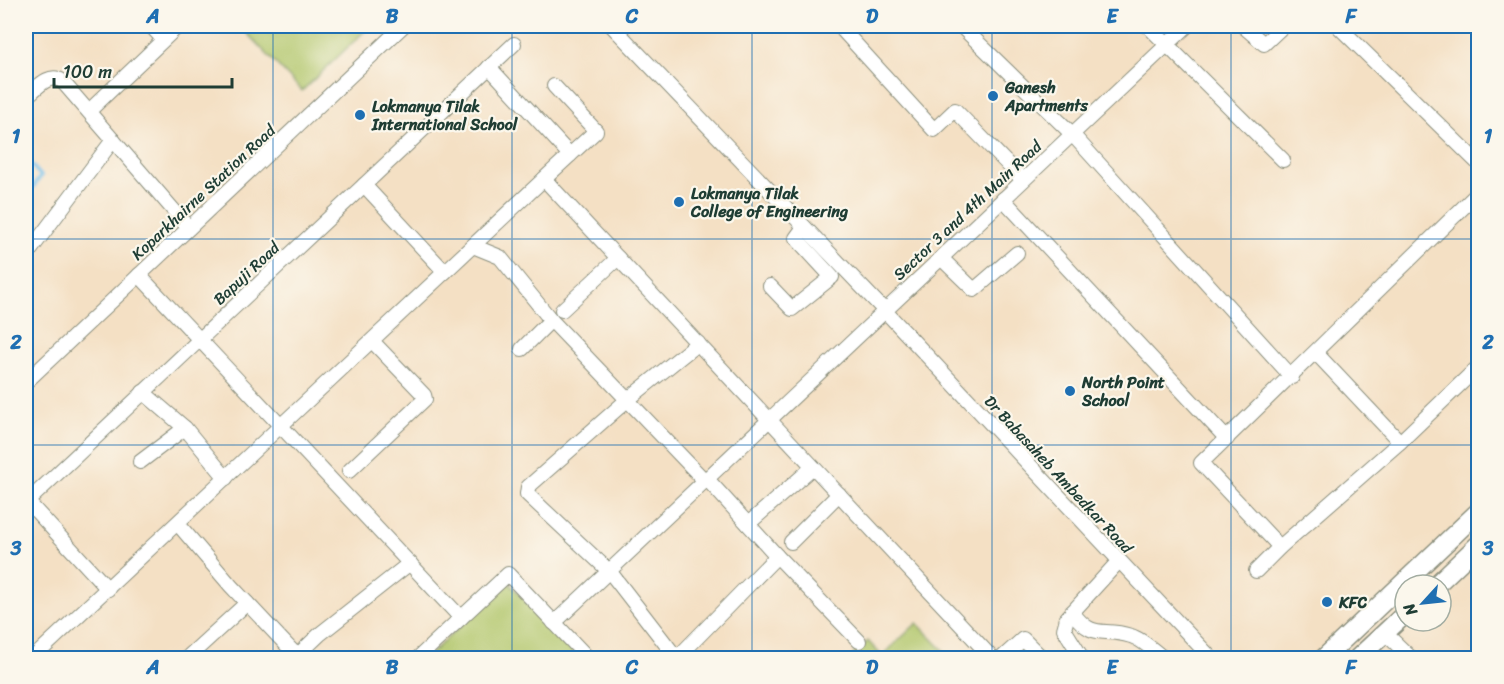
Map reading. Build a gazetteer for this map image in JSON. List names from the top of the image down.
{
  "streets": {
    "street": [
      "Koparkhairne Station Road",
      "Sector 3 and 4th Main Road",
      "Bapuji Road",
      "Dr Babasaheb Ambedkar Road"
    ]
  },
  "crossings": [
    ["Sector 3 and 4th Main Road", "Dr Babasaheb Ambedkar Road"]
  ],
  "places": [
    "Ganesh Apartments",
    "Lokmanya Tilak International School",
    "Lokmanya Tilak College of Engineering",
    "North Point School",
    "KFC"
  ],
  "scale_bar": "100 m",
  "north": "bottom left",
  "grid": {
    "columns": [
      "A",
      "B",
      "C",
      "D",
      "E",
      "F"
    ],
    "rows": ["1", "2", "3"]
  }
}
